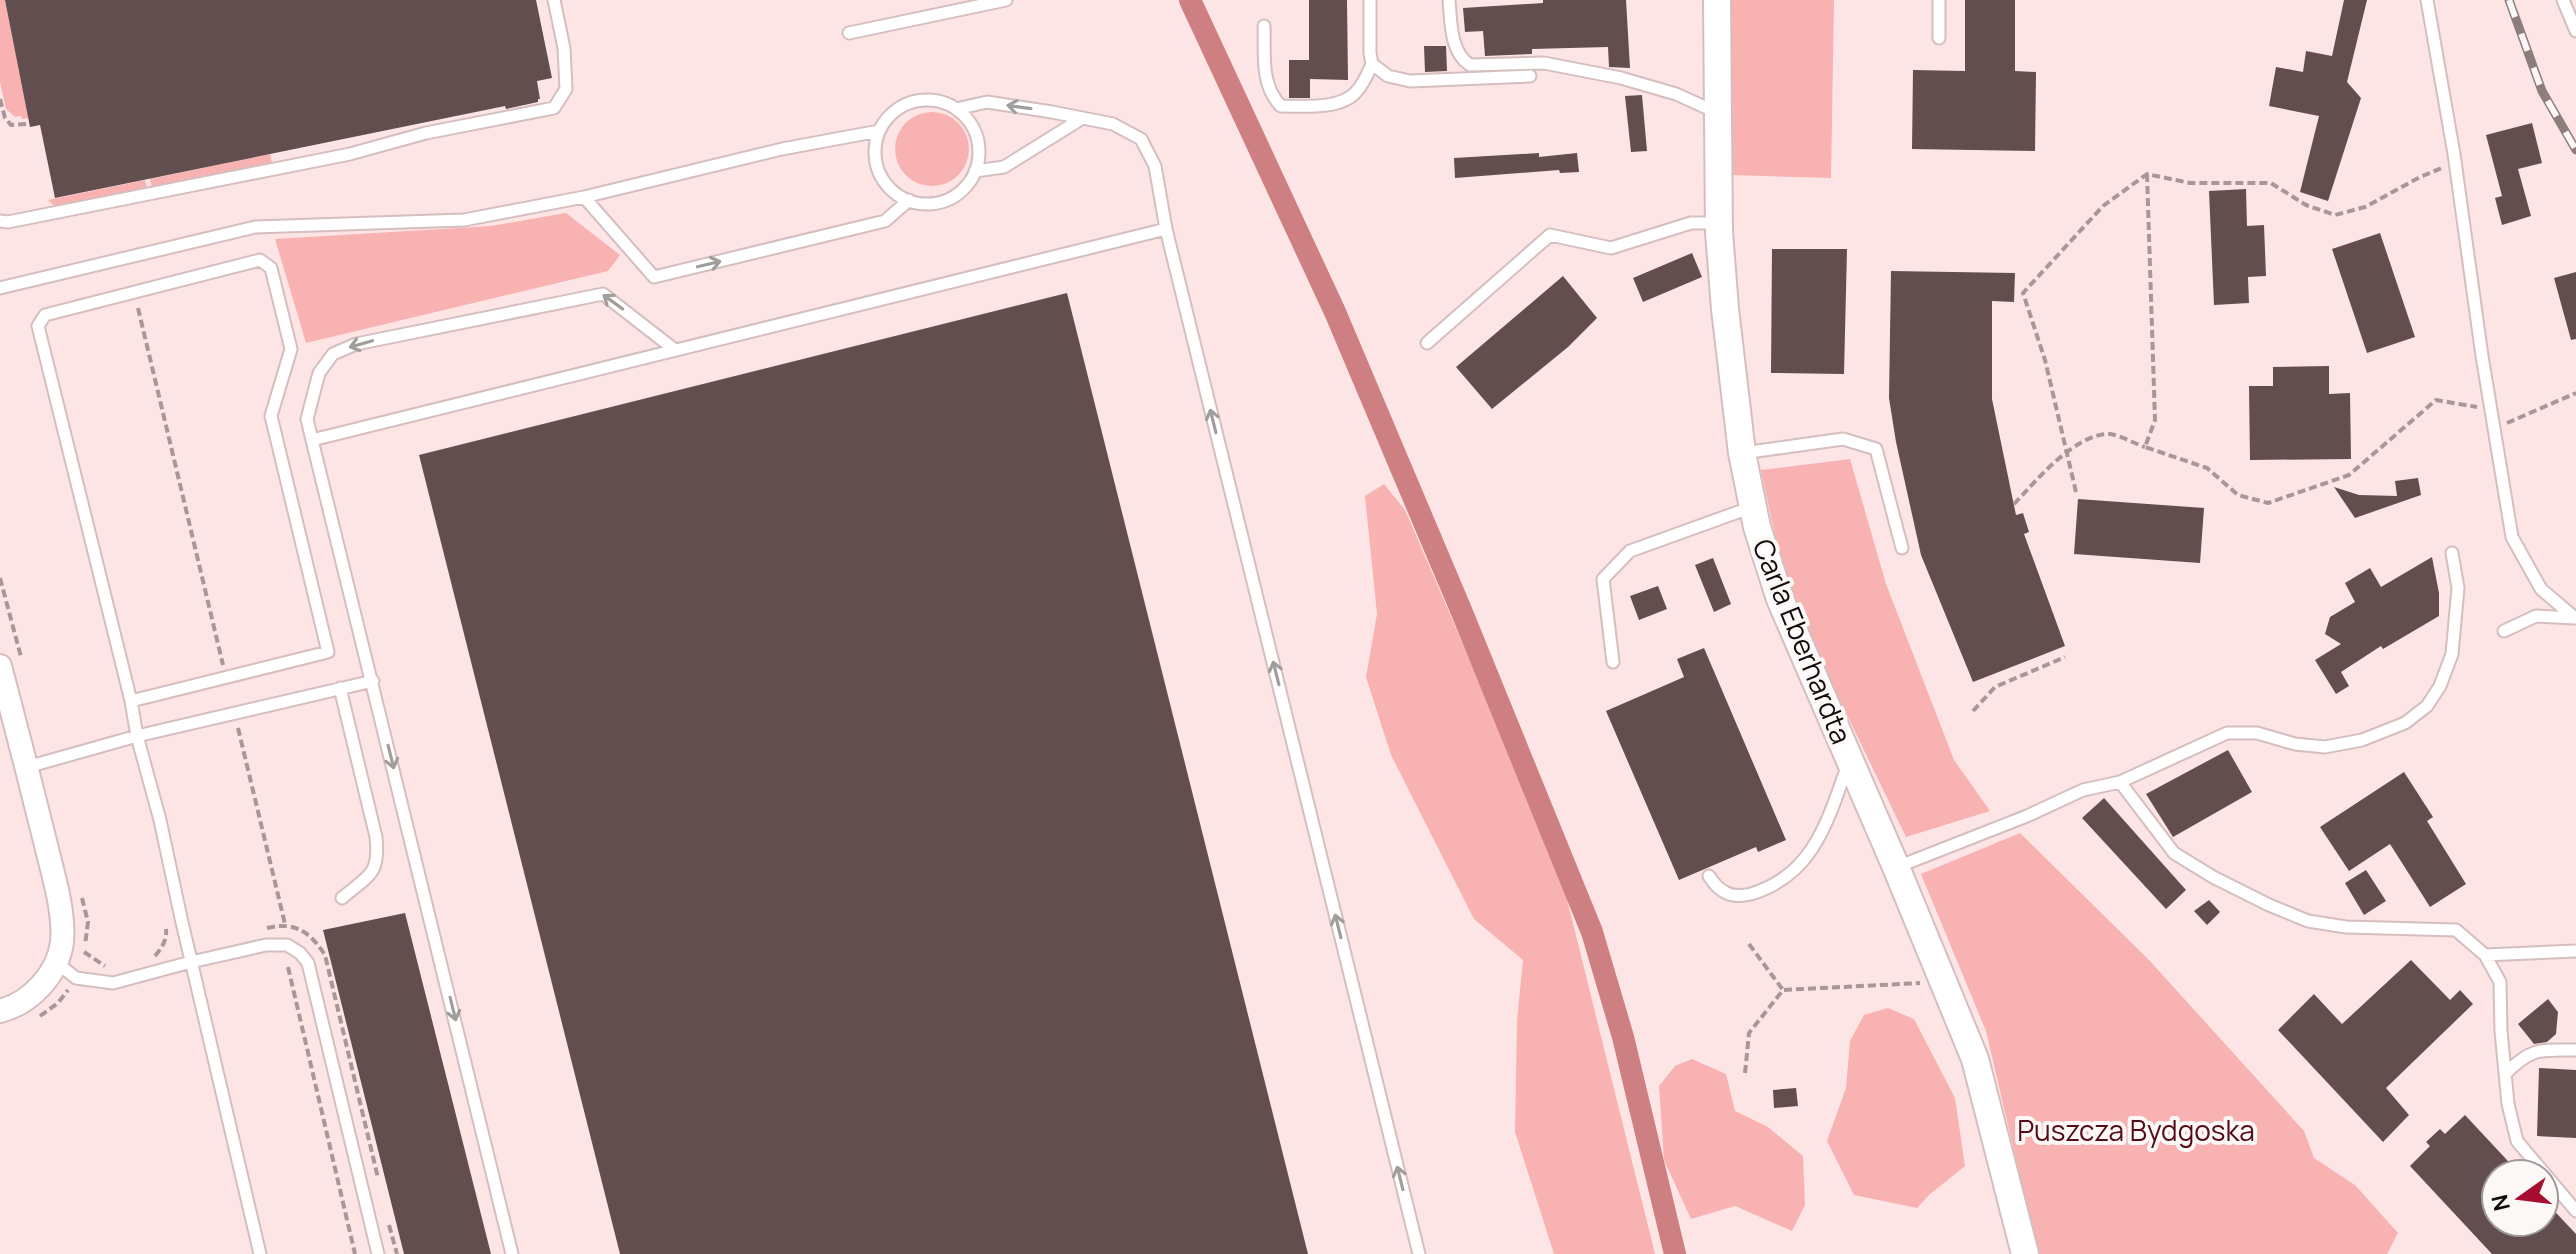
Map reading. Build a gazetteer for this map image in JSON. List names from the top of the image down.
{
  "streets": {
    "street": ["Carla Eberhardta"]
  },
  "parks": ["Puszcza Bydgoska"],
  "north": "left"
}
